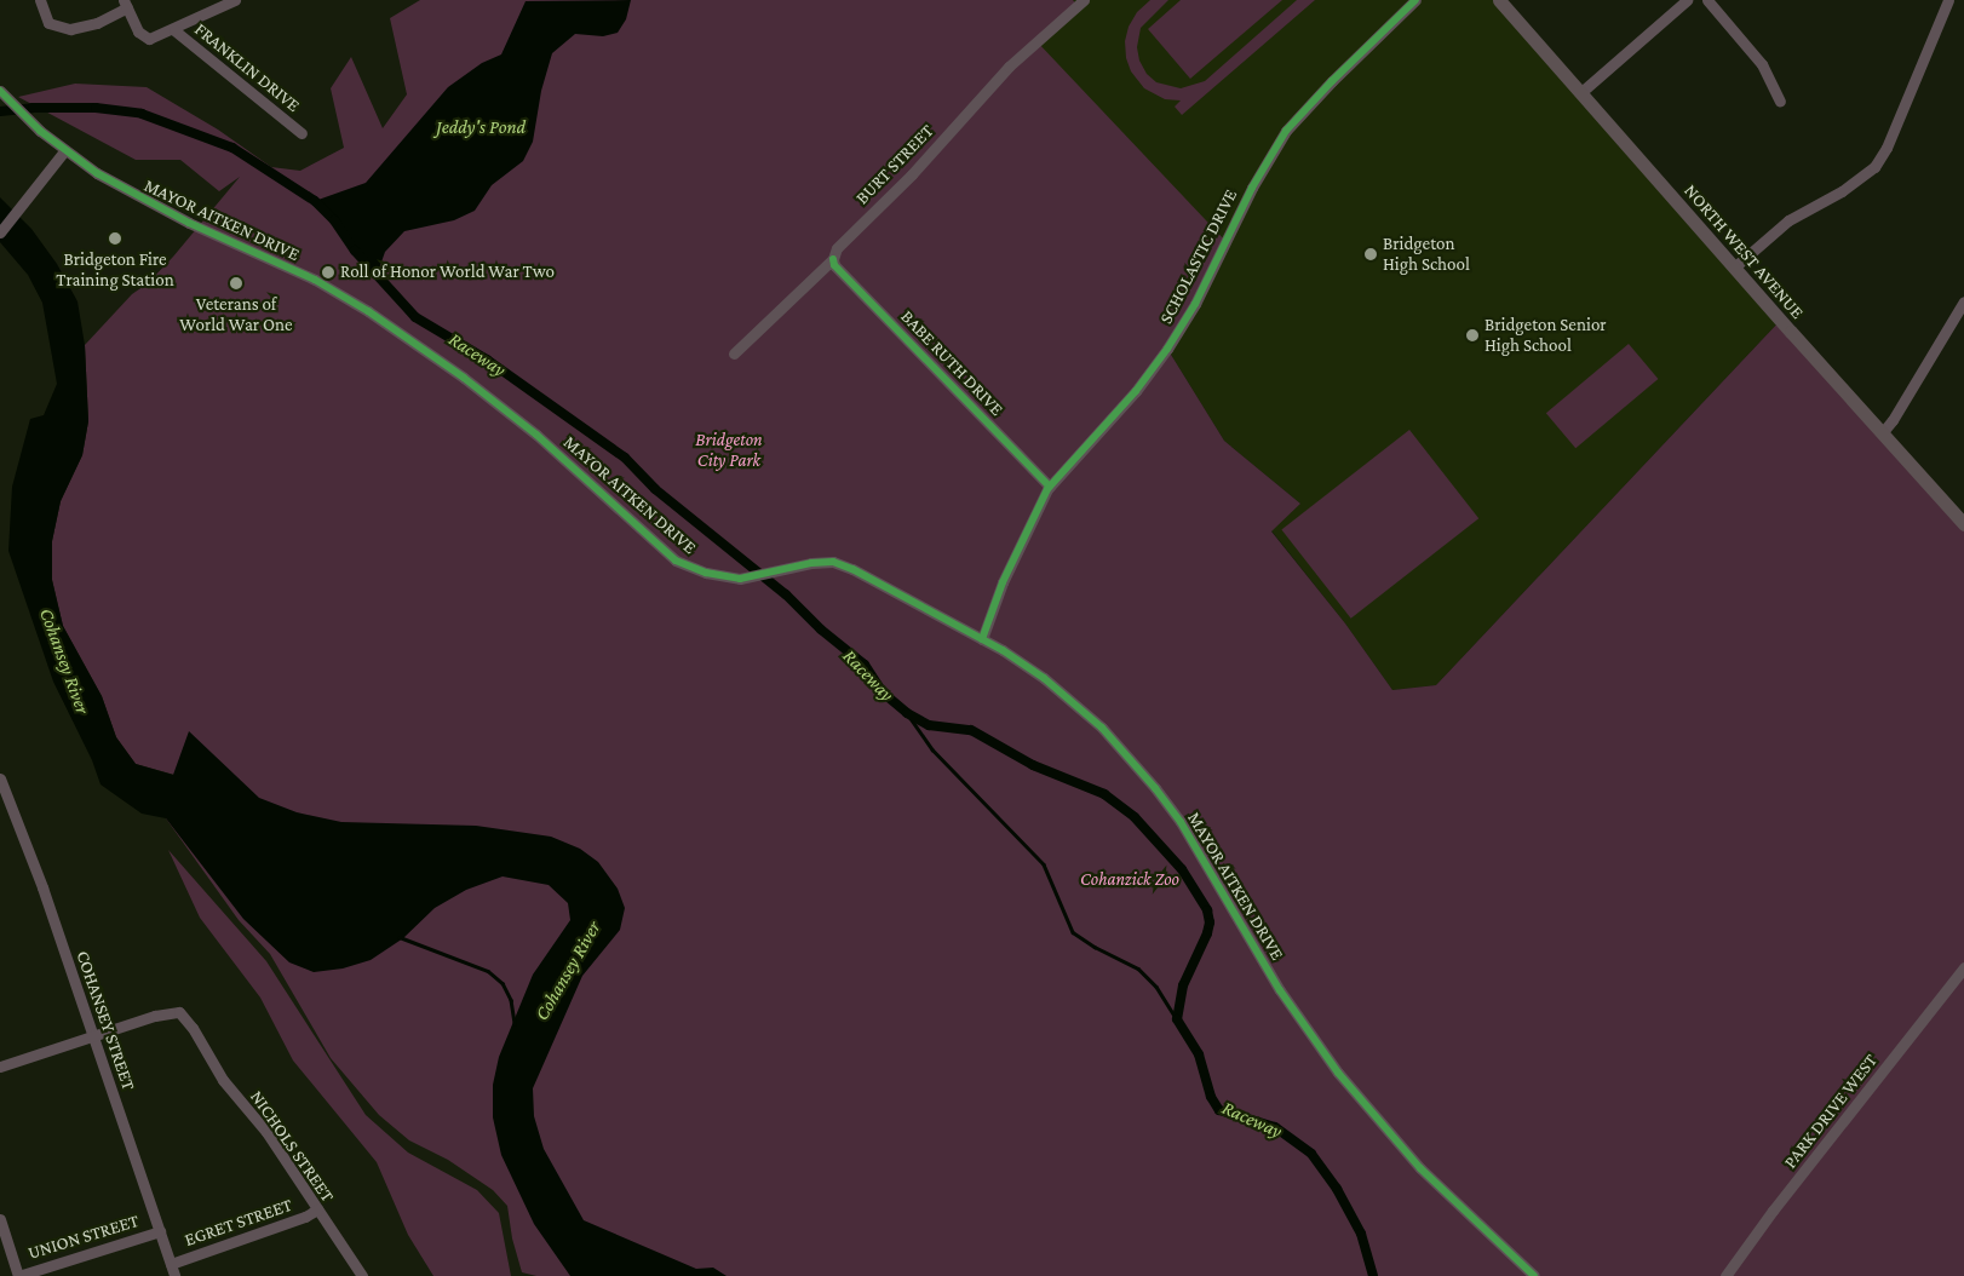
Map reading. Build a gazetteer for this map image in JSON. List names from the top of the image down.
{
  "streets": {
    "main road": ["NORTH WEST AVENUE"],
    "street": [
      "FRANKLIN DRIVE",
      "BURT STREET",
      "MAYOR AITKEN DRIVE",
      "SCHOLASTIC DRIVE",
      "BABE RUTH DRIVE",
      "COHANSEY STREET",
      "PARK DRIVE WEST",
      "NICHOLS STREET",
      "EGRET STREET",
      "UNION STREET"
    ]
  },
  "crossings": [
    ["BURT STREET", "BABE RUTH DRIVE"],
    ["MAYOR AITKEN DRIVE", "SCHOLASTIC DRIVE"],
    ["SCHOLASTIC DRIVE", "BABE RUTH DRIVE"],
    ["COHANSEY STREET", "NICHOLS STREET"],
    ["COHANSEY STREET", "EGRET STREET"],
    ["COHANSEY STREET", "UNION STREET"],
    ["NICHOLS STREET", "EGRET STREET"]
  ],
  "water": ["Jeddy's Pond", "Raceway", "Cohansey River"],
  "parks": ["Bridgeton City Park", "Cohanzick Zoo"],
  "places": [
    "Bridgeton Fire Training Station",
    "Bridgeton High School",
    "Roll of Honor World War Two",
    "Veterans of World War One",
    "Bridgeton Senior High School"
  ]
}
